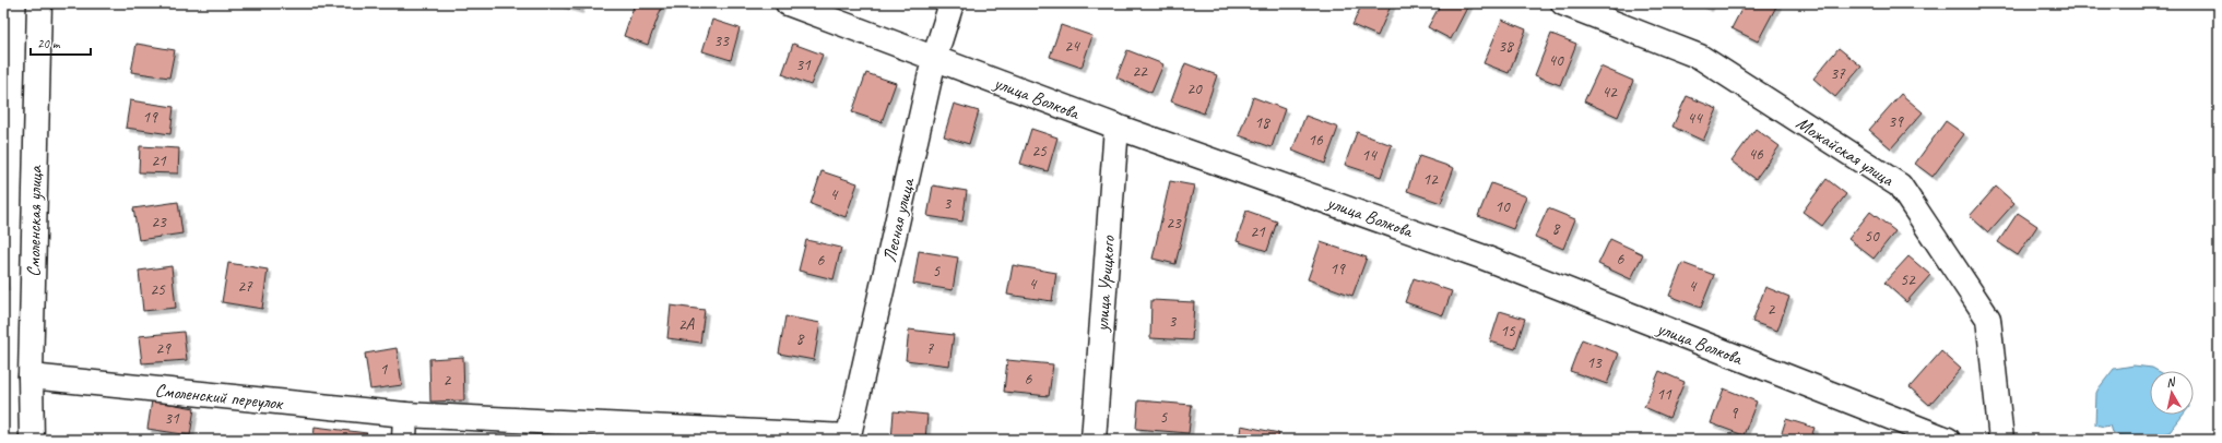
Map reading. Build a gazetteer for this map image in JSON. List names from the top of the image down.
{
  "streets": {
    "street": [
      "улица Волкова",
      "Можайская улица",
      "Лесная улица",
      "Смоленская улица",
      "улица Урицкого",
      "Смоленский переулок"
    ]
  },
  "crossings": [
    ["улица Волкова", "Лесная улица"],
    ["улица Волкова", "улица Урицкого"],
    ["Лесная улица", "Смоленский переулок"],
    ["Смоленская улица", "Смоленский переулок"]
  ],
  "house_numbers": [
    "33",
    "24",
    "38",
    "40",
    "31",
    "22",
    "37",
    "20",
    "42",
    "19",
    "44",
    "39",
    "18",
    "16",
    "25",
    "46",
    "14",
    "21",
    "12",
    "4",
    "3",
    "10",
    "23",
    "23",
    "8",
    "21",
    "50",
    "6",
    "6",
    "19",
    "5",
    "52",
    "4",
    "27",
    "4",
    "25",
    "2",
    "3",
    "2А",
    "15",
    "8",
    "29",
    "7",
    "13",
    "1",
    "6",
    "2",
    "11",
    "9",
    "5",
    "31"
  ],
  "scale_bar": "20 m",
  "north": "top"
}
